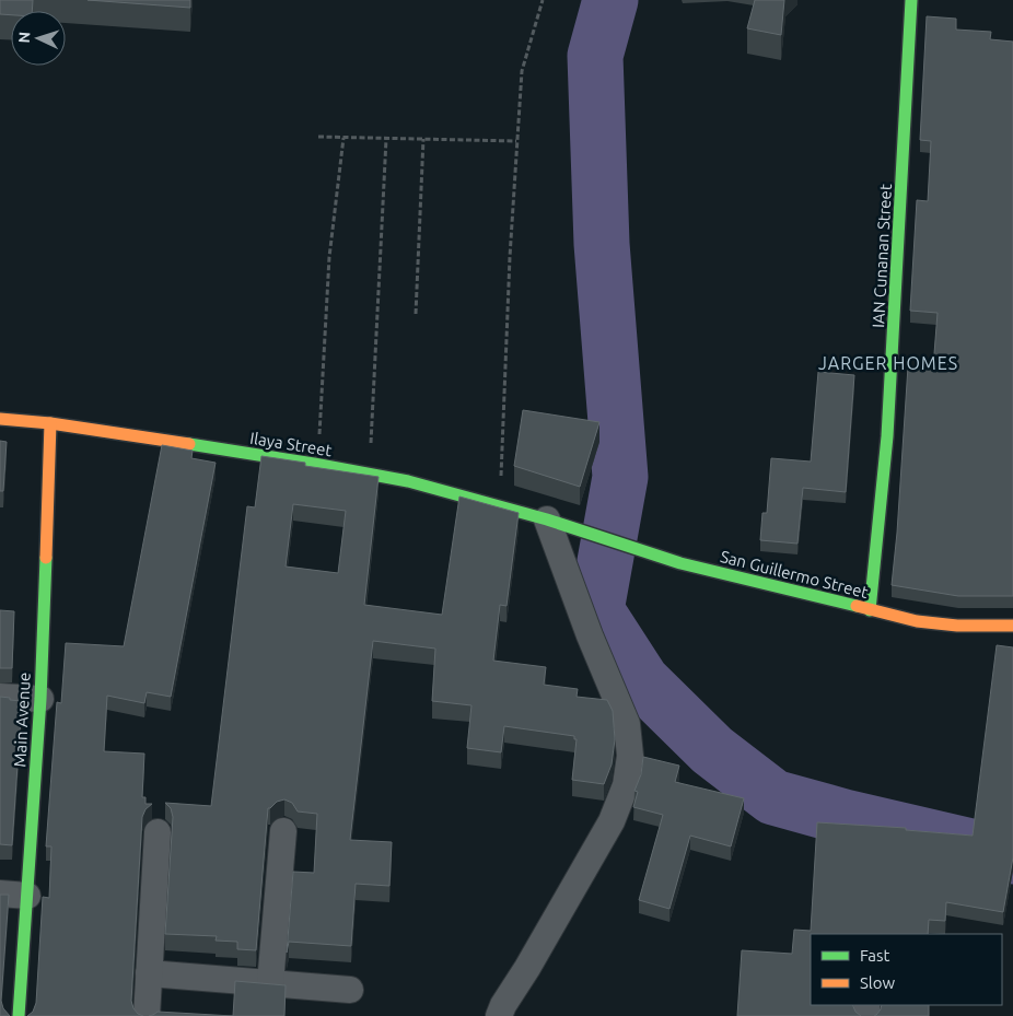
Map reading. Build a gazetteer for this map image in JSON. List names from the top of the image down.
{
  "streets": {
    "street": [
      "IAN Cunanan Street",
      "Ilaya Street",
      "San Guillermo Street",
      "Main Avenue"
    ]
  },
  "crossings": [
    ["IAN Cunanan Street", "San Guillermo Street"],
    ["Ilaya Street", "San Guillermo Street"],
    ["Ilaya Street", "Main Avenue"]
  ],
  "districts": ["JARGER HOMES"],
  "legend": ["Fast", "Slow"],
  "north": "left"
}
